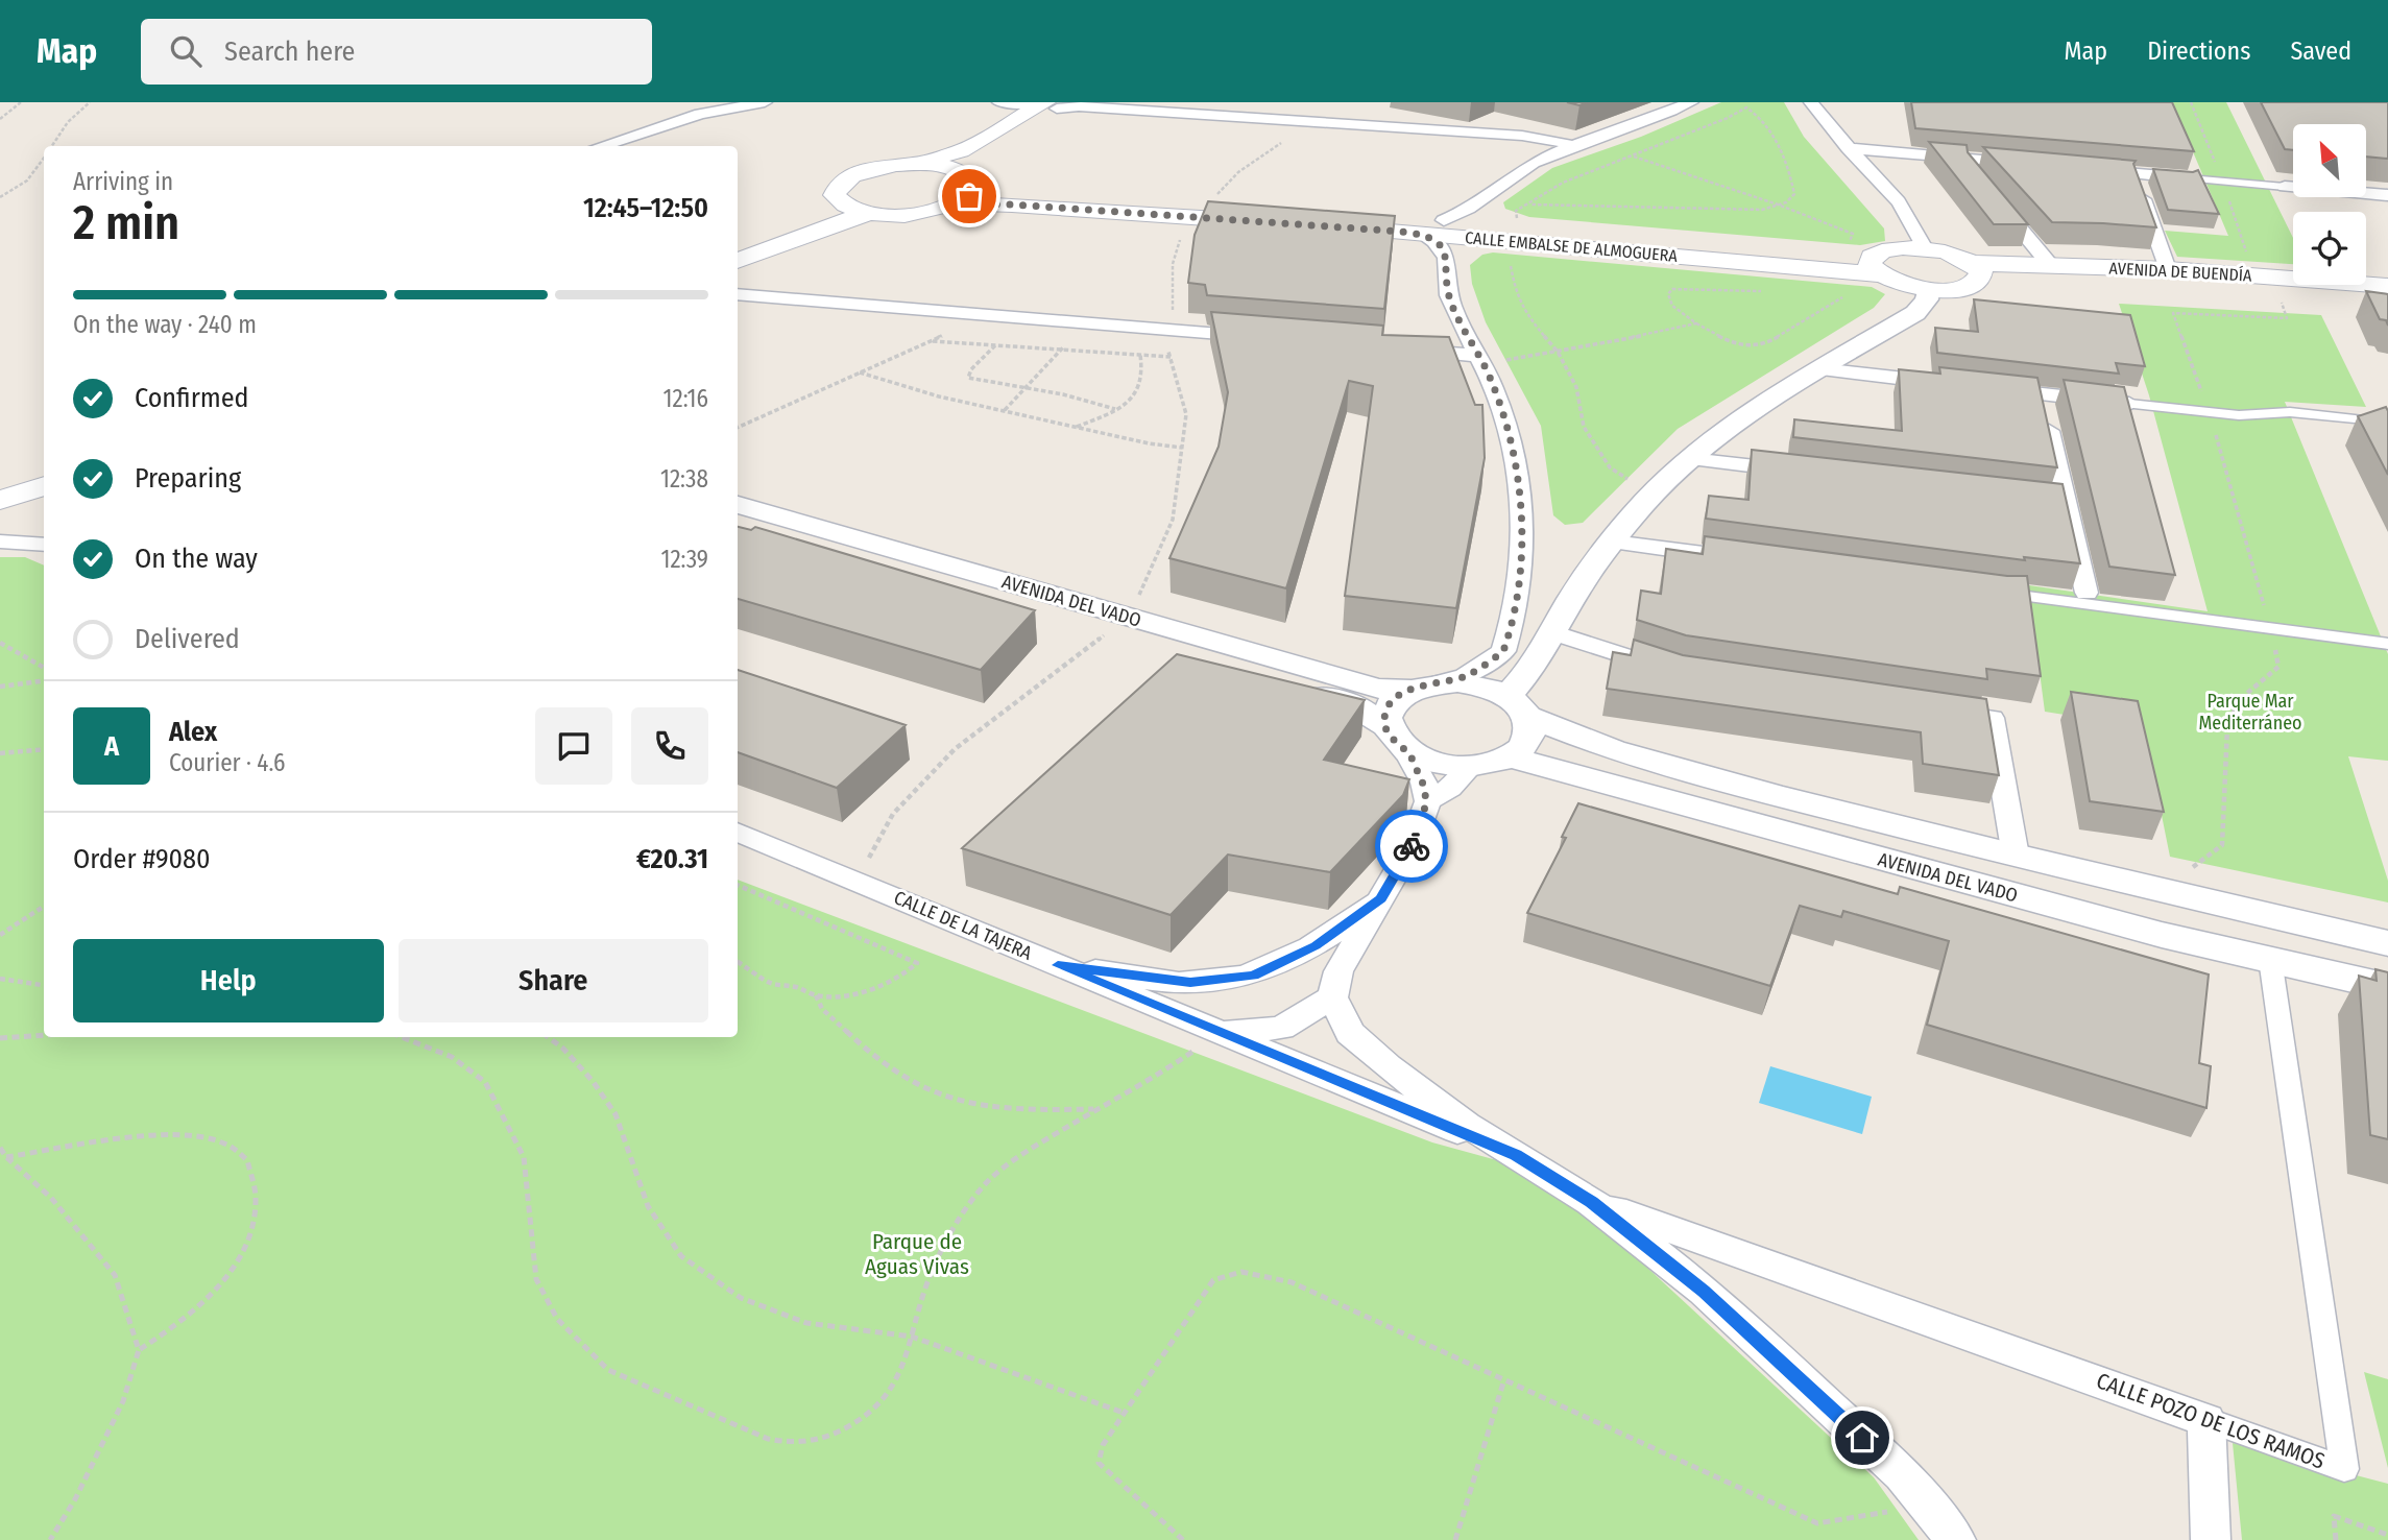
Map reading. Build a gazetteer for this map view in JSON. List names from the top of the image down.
{
  "streets": {
    "main road": ["CALLE EMBALSE DE ALMOGUERA", "AVENIDA DE BUENDÍA"],
    "street": ["AVENIDA DEL VADO", "CALLE DE LA TAJERA", "CALLE POZO DE LOS RAMOS"]
  },
  "crossings": [
    ["AVENIDA DEL VADO", "CALLE POZO DE LOS RAMOS"],
    ["CALLE DE LA TAJERA", "CALLE POZO DE LOS RAMOS"]
  ],
  "parks": ["Parque Mar Mediterráneo", "Parque de Aguas Vivas"],
  "north": "top left",
  "page": {
    "header": "Map",
    "search": "Search here",
    "nav": ["Map", "Directions", "Saved"],
    "heading": ["2 min", "Arriving in", "12:45–12:50"],
    "panel": [
      "Alex",
      "Courier · 4.6",
      "Order #9080",
      "€20.31"
    ],
    "bar": "On the way · 240 m",
    "list": [
      ["Confirmed", "12:16"],
      ["Preparing", "12:38"],
      ["On the way", "12:39"],
      "Delivered"
    ],
    "round": "A",
    "buttons": ["Help", "Share"]
  }
}
